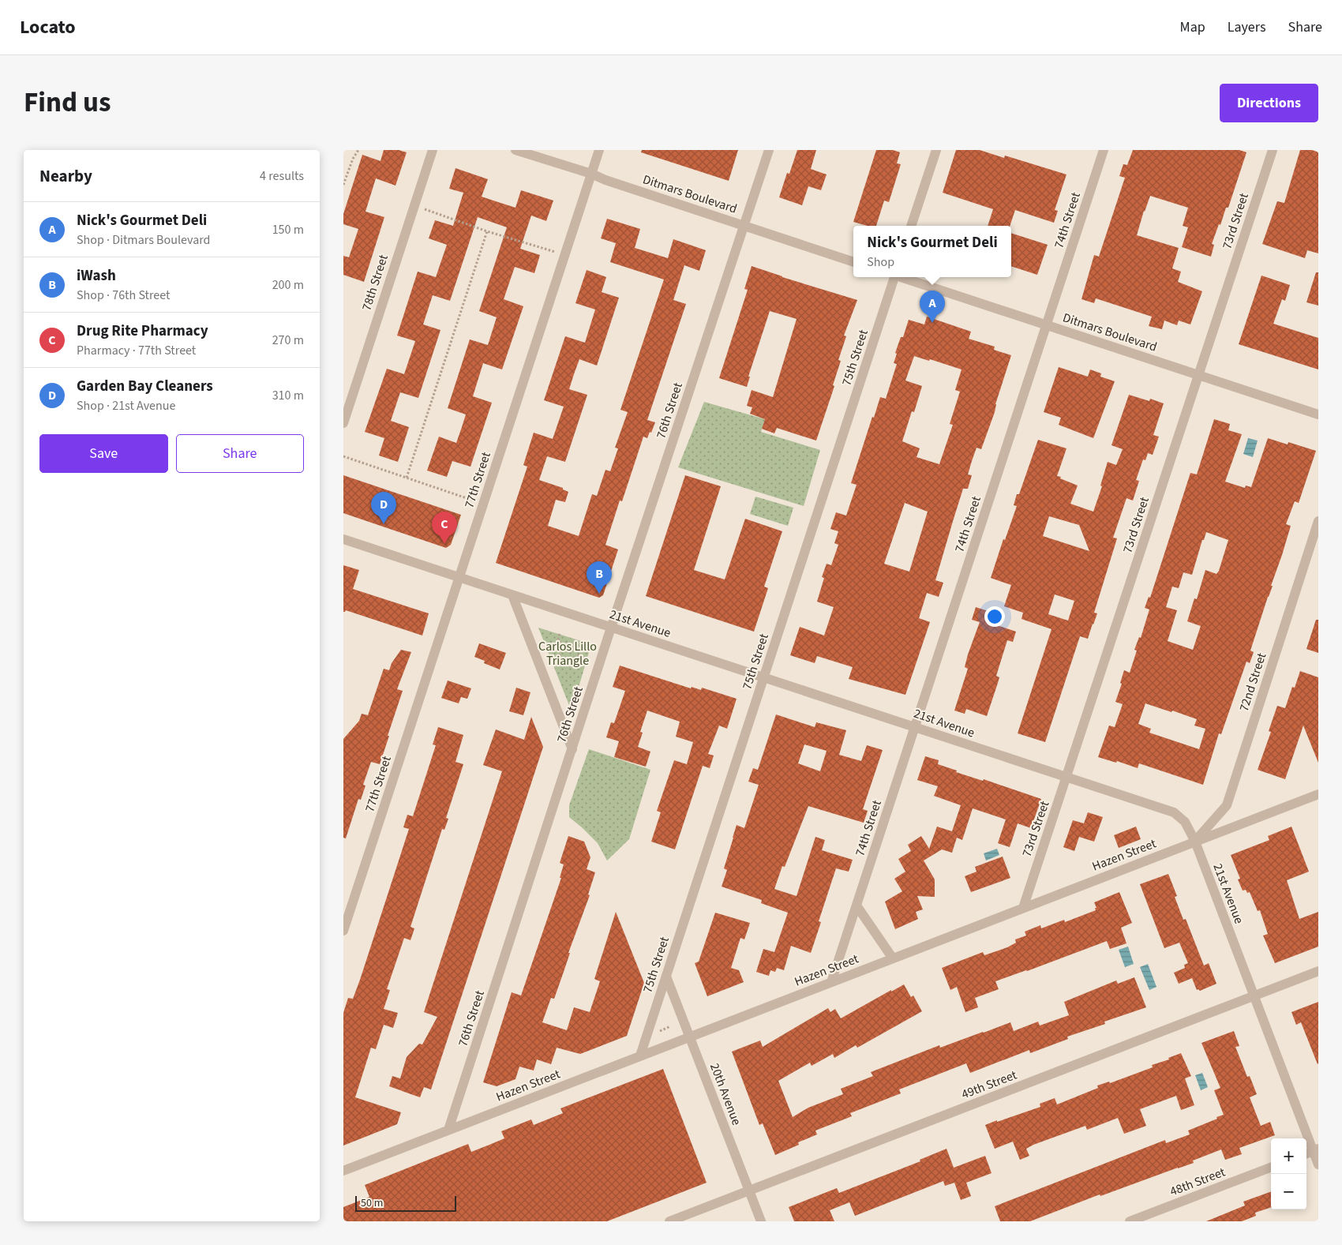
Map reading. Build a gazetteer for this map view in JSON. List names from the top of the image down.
{
  "streets": {
    "street": [
      "Ditmars Boulevard",
      "74th Street",
      "73rd Street",
      "78th Street",
      "75th Street",
      "76th Street",
      "77th Street",
      "21st Avenue",
      "72nd Street",
      "Hazen Street",
      "49th Street",
      "20th Avenue",
      "48th Street"
    ]
  },
  "crossings": [
    ["Ditmars Boulevard", "74th Street"],
    ["Ditmars Boulevard", "73rd Street"],
    ["Ditmars Boulevard", "76th Street"],
    ["Ditmars Boulevard", "77th Street"],
    ["74th Street", "21st Avenue"],
    ["74th Street", "Hazen Street"],
    ["73rd Street", "21st Avenue"],
    ["73rd Street", "Hazen Street"],
    ["75th Street", "21st Avenue"],
    ["75th Street", "Hazen Street"],
    ["75th Street", "20th Avenue"],
    ["76th Street", "21st Avenue"],
    ["76th Street", "Hazen Street"],
    ["77th Street", "21st Avenue"],
    ["21st Avenue", "72nd Street"],
    ["21st Avenue", "Hazen Street"],
    ["21st Avenue", "49th Street"],
    ["72nd Street", "Hazen Street"],
    ["Hazen Street", "20th Avenue"],
    ["49th Street", "20th Avenue"]
  ],
  "parks": ["Carlos Lillo Triangle"],
  "scale_bar": "50 m",
  "page": {
    "header": "Locato",
    "nav": ["Map", "Layers", "Share"],
    "title": "Find us",
    "buttons": [
      "Directions",
      ["Save", "Share"]
    ],
    "heading": ["Nearby", "4 results"],
    "list": [
      {
        "mark": "A",
        "name": "Nick's Gourmet Deli",
        "note": "Shop · Ditmars Boulevard",
        "value": "150 m"
      },
      {
        "mark": "B",
        "name": "iWash",
        "note": "Shop · 76th Street",
        "value": "200 m"
      },
      {
        "mark": "C",
        "name": "Drug Rite Pharmacy",
        "note": "Pharmacy · 77th Street",
        "value": "270 m"
      },
      {
        "mark": "D",
        "name": "Garden Bay Cleaners",
        "note": "Shop · 21st Avenue",
        "value": "310 m"
      }
    ],
    "popup": ["Nick's Gourmet Deli", "Shop"],
    "pins": [
      "A",
      "D",
      "C",
      "B"
    ],
    "map_buttons": ["+", "−"],
    "scale": "50 m"
  }
}
